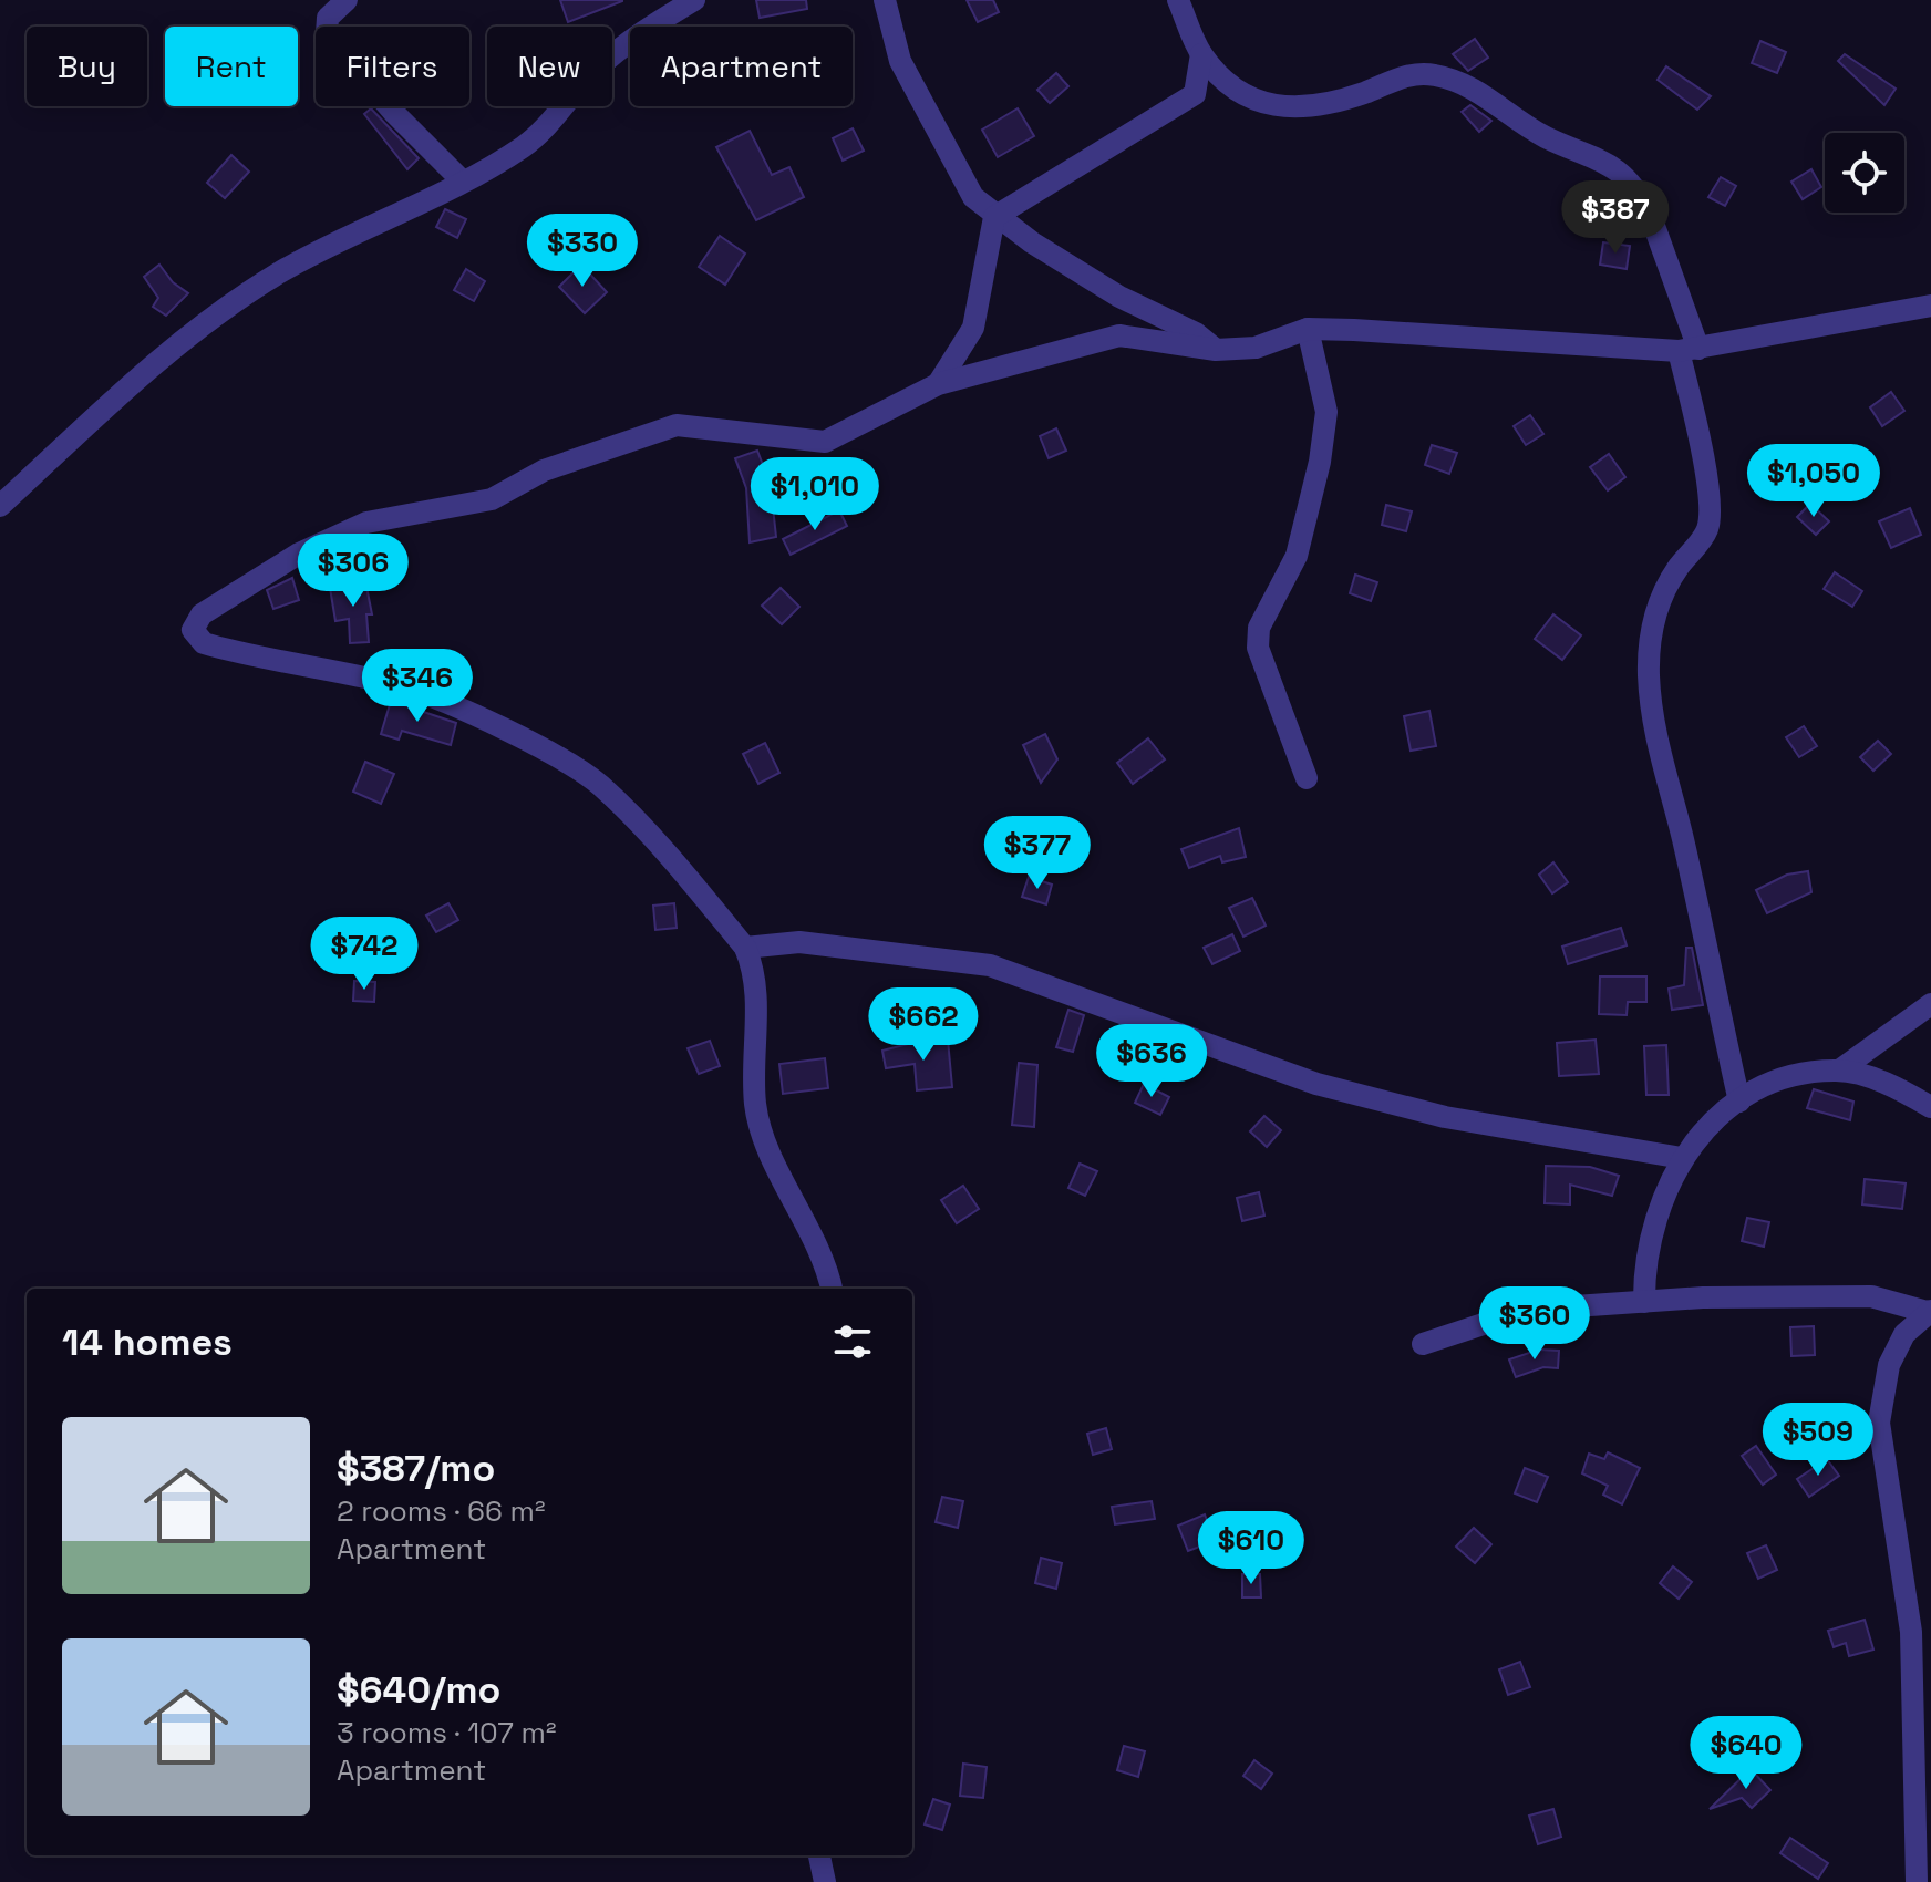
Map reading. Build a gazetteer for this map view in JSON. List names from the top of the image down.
{
  "page": {
    "chip": [
      "Buy",
      "Rent",
      "Filters",
      "New",
      "Apartment"
    ],
    "price": [
      "$387",
      "$330",
      "$1,050",
      "$1,010",
      "$306",
      "$346",
      "$377",
      "$742",
      "$662",
      "$636",
      "$360",
      "$509",
      "$610",
      "$640"
    ],
    "heading": "14 homes",
    "list": [
      {
        "name": "$387/mo",
        "note": "2 rooms · 66 m² · Apartment"
      },
      {
        "name": "$640/mo",
        "note": "3 rooms · 107 m² · Apartment"
      }
    ]
  }
}
